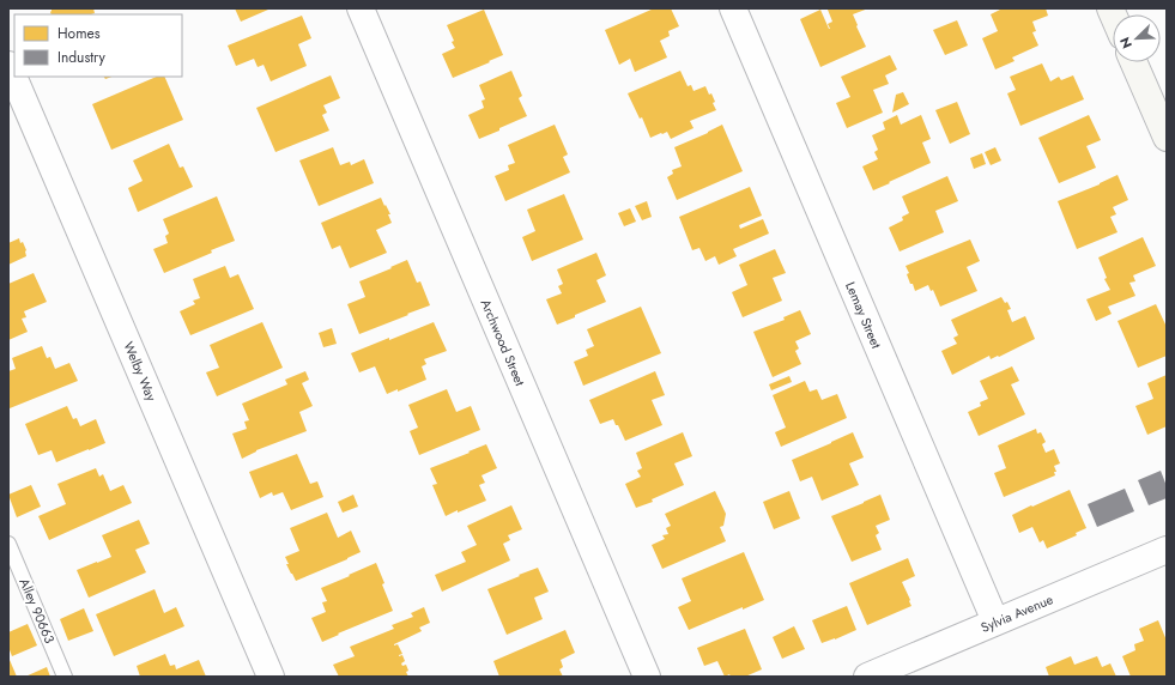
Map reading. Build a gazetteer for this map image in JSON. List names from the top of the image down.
{
  "streets": {
    "street": [
      "Lemay Street",
      "Archwood Street",
      "Welby Way",
      "Sylvia Avenue"
    ],
    "lane": ["Alley 90663"]
  },
  "crossings": [
    ["Lemay Street", "Sylvia Avenue"]
  ],
  "legend": ["Homes", "Industry"],
  "north": "bottom left"
}
